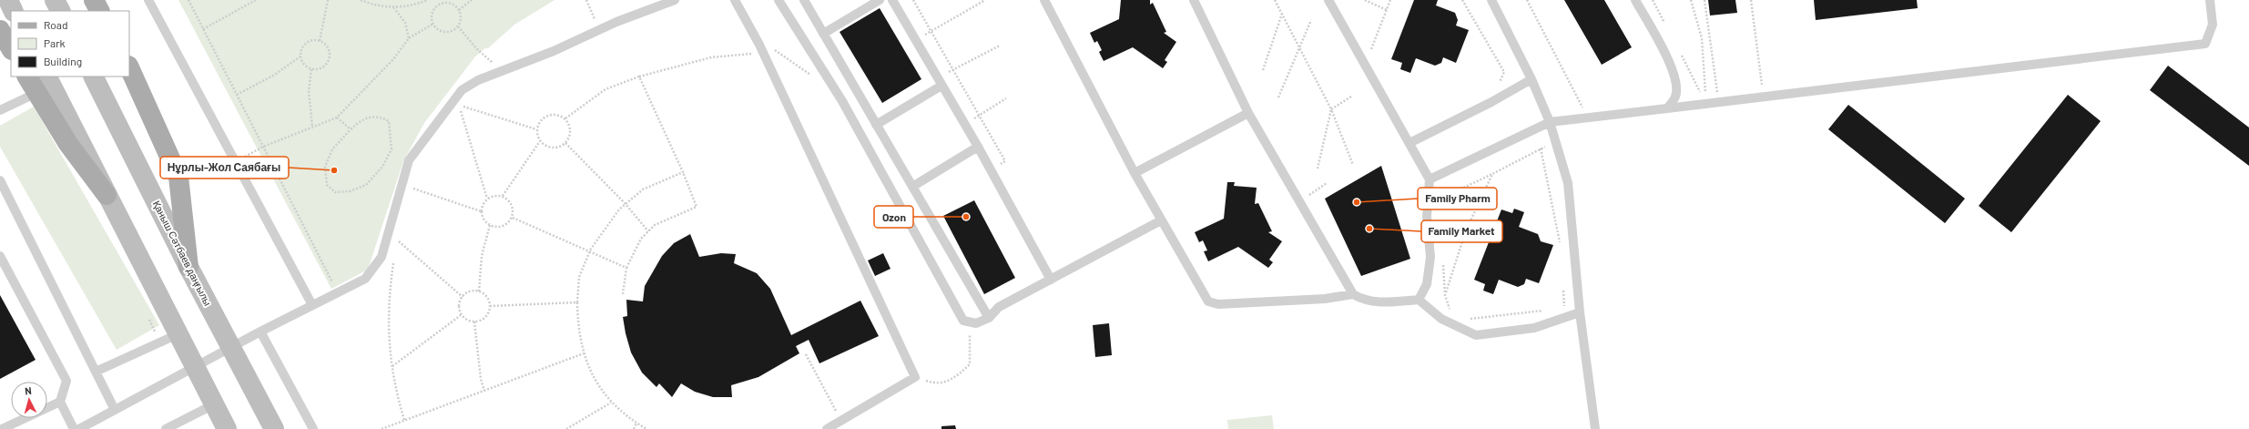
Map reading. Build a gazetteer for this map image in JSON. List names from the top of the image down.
{
  "streets": {
    "main road": ["Қаныш Сәтбаев даңғылы"]
  },
  "places": [
    "Нұрлы-Жол Саябағы",
    "Family Pharm",
    "Ozon",
    "Family Market"
  ],
  "legend": ["Road", "Park", "Building"],
  "north": "top"
}
